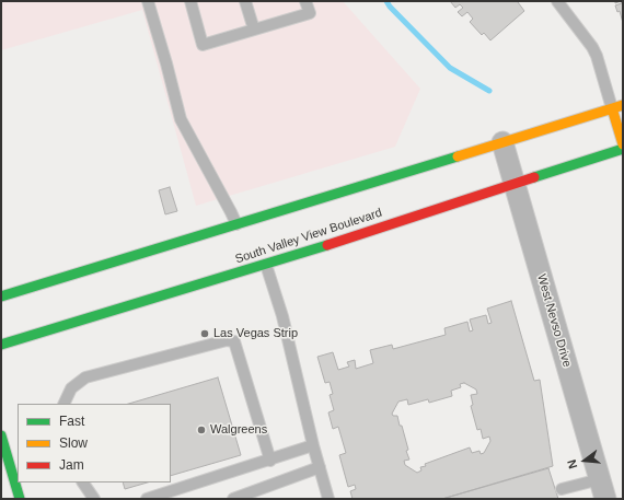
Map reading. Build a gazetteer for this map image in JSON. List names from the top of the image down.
{
  "streets": {
    "main road": ["South Valley View Boulevard"],
    "street": ["West Nevso Drive"]
  },
  "crossings": [
    ["South Valley View Boulevard", "West Nevso Drive"]
  ],
  "places": ["Las Vegas Strip", "Walgreens"],
  "legend": ["Fast", "Slow", "Jam"],
  "north": "left"
}
